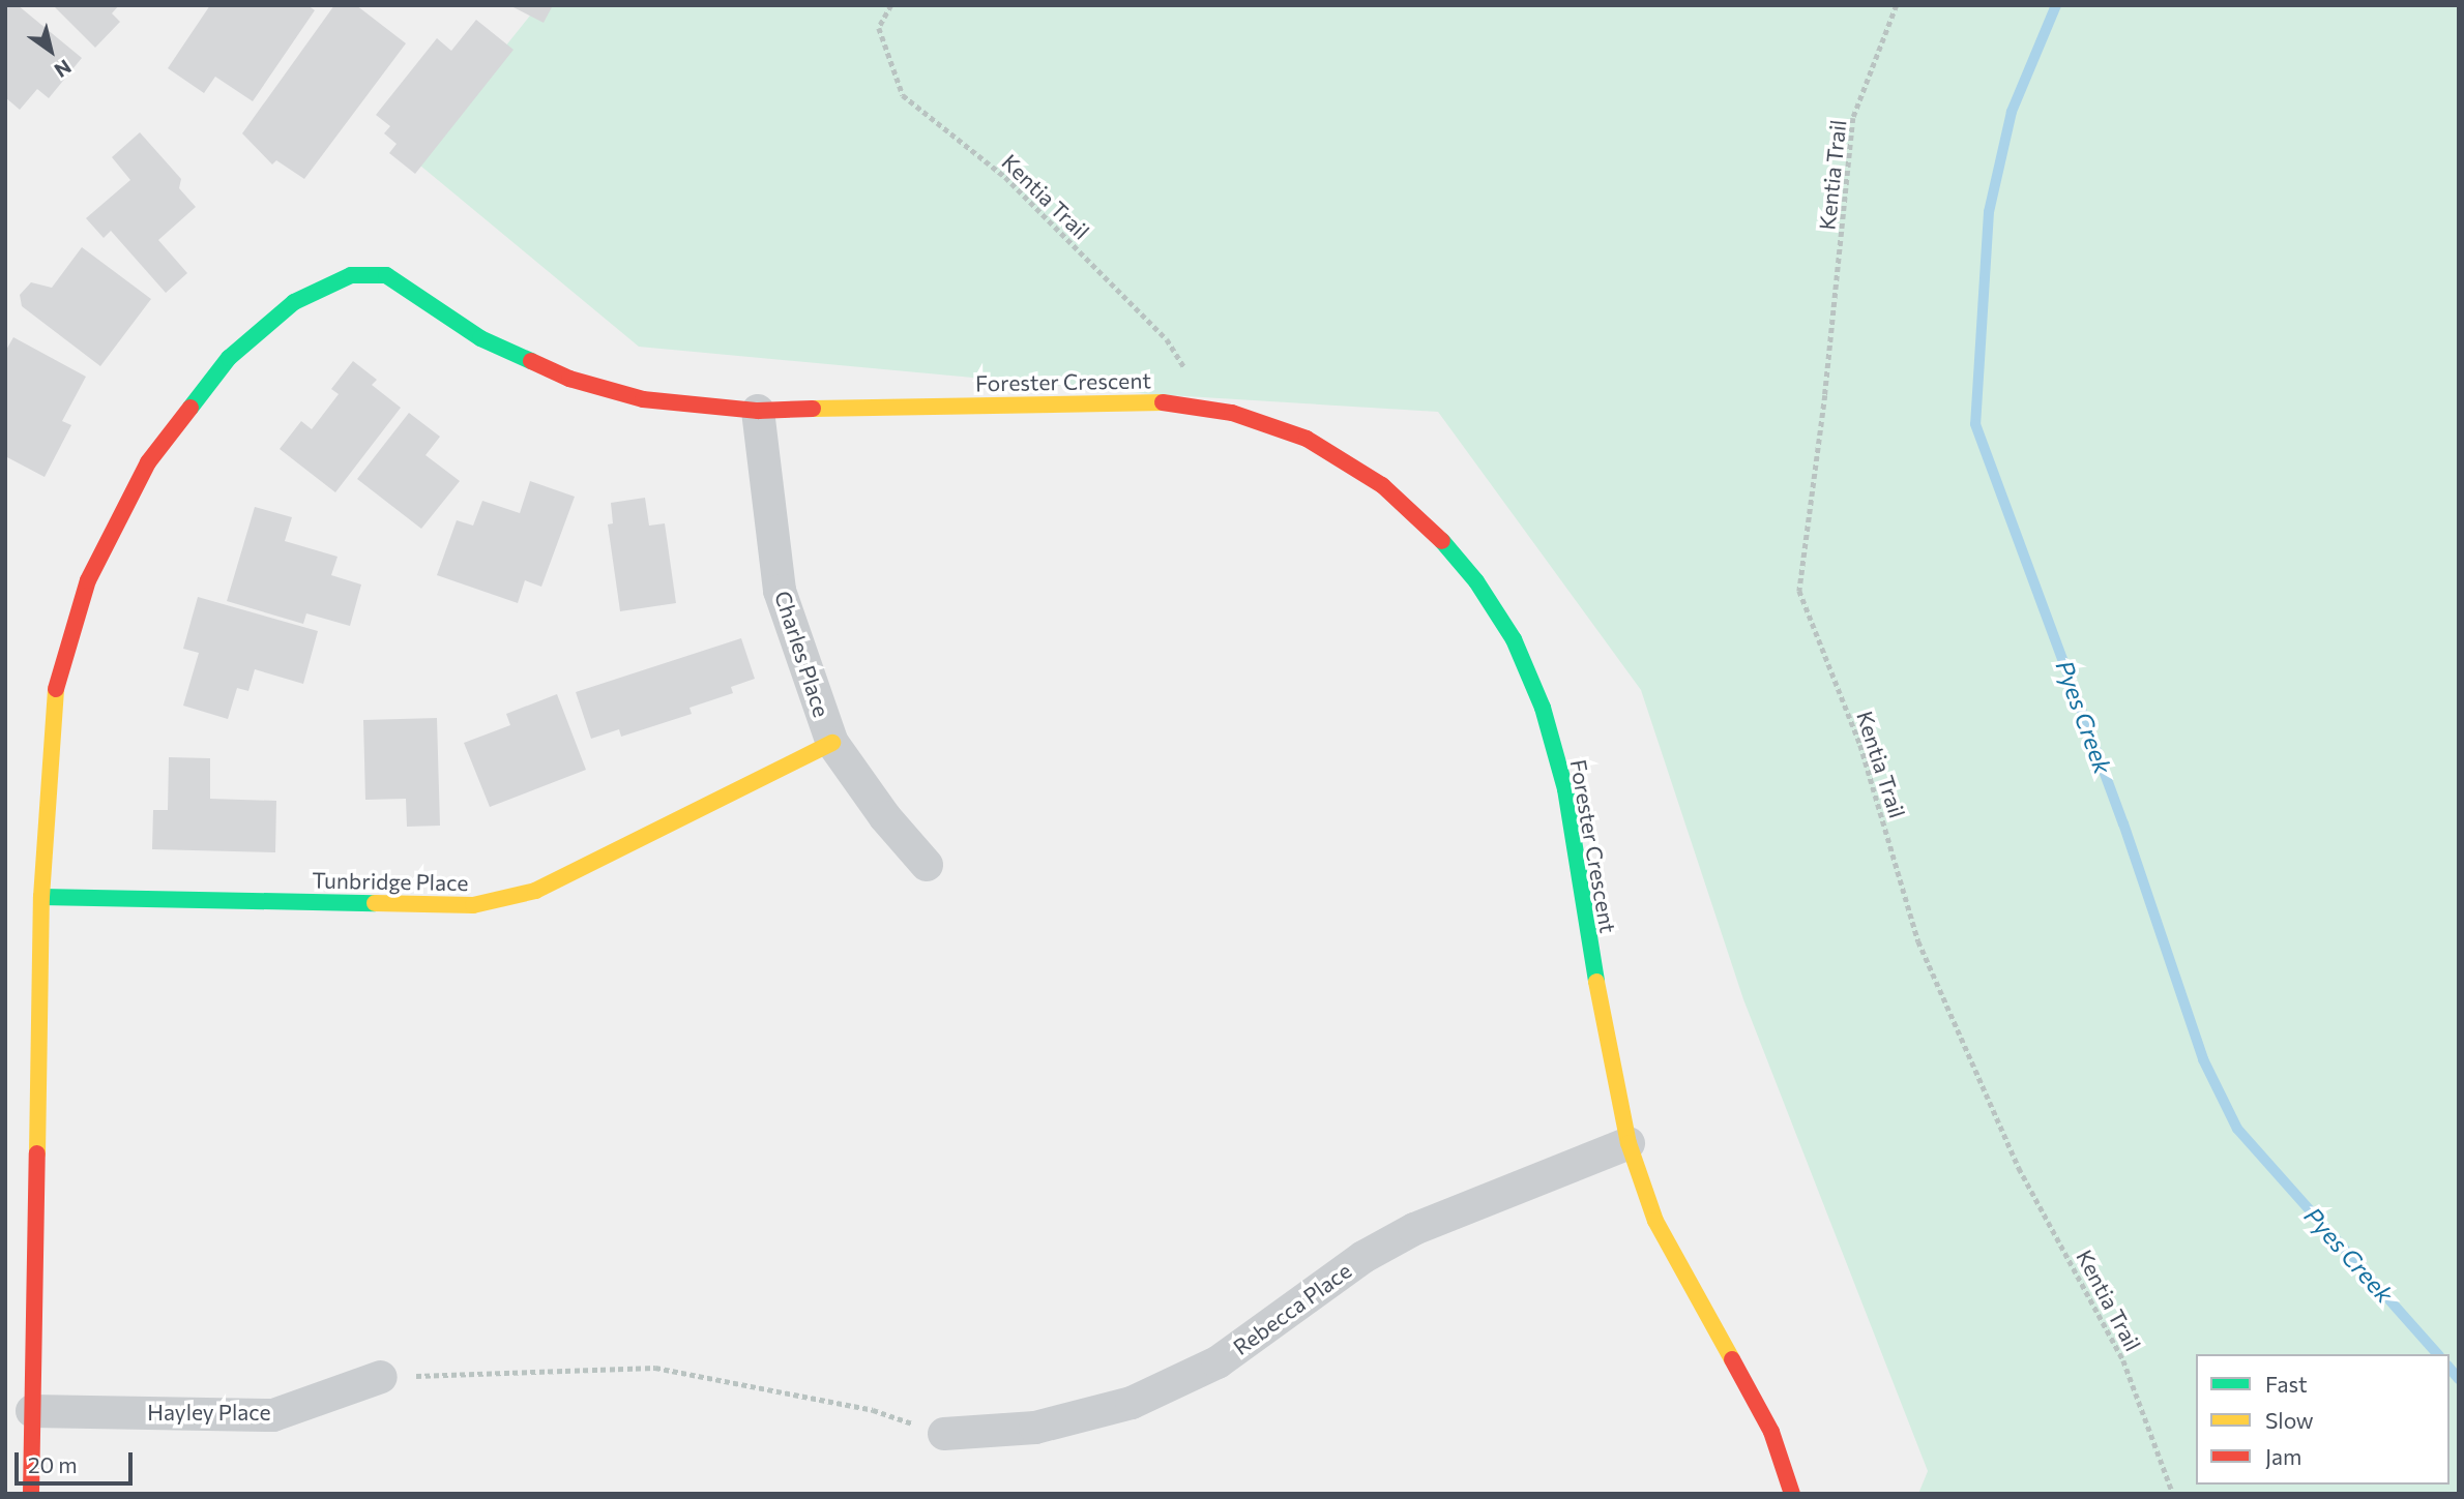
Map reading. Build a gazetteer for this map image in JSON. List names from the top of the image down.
{
  "streets": {
    "street": [
      "Forester Crescent",
      "Charles Place",
      "Tunbridge Place",
      "Rebecca Place",
      "Hayley Place"
    ],
    "path": ["Kentia Trail"]
  },
  "crossings": [
    ["Kentia Trail", "Forester Crescent"],
    ["Forester Crescent", "Charles Place"],
    ["Forester Crescent", "Tunbridge Place"],
    ["Forester Crescent", "Rebecca Place"],
    ["Charles Place", "Tunbridge Place"]
  ],
  "water": ["Pyes Creek"],
  "legend": ["Fast", "Slow", "Jam"],
  "scale_bar": "20 m",
  "north": "bottom right"
}
